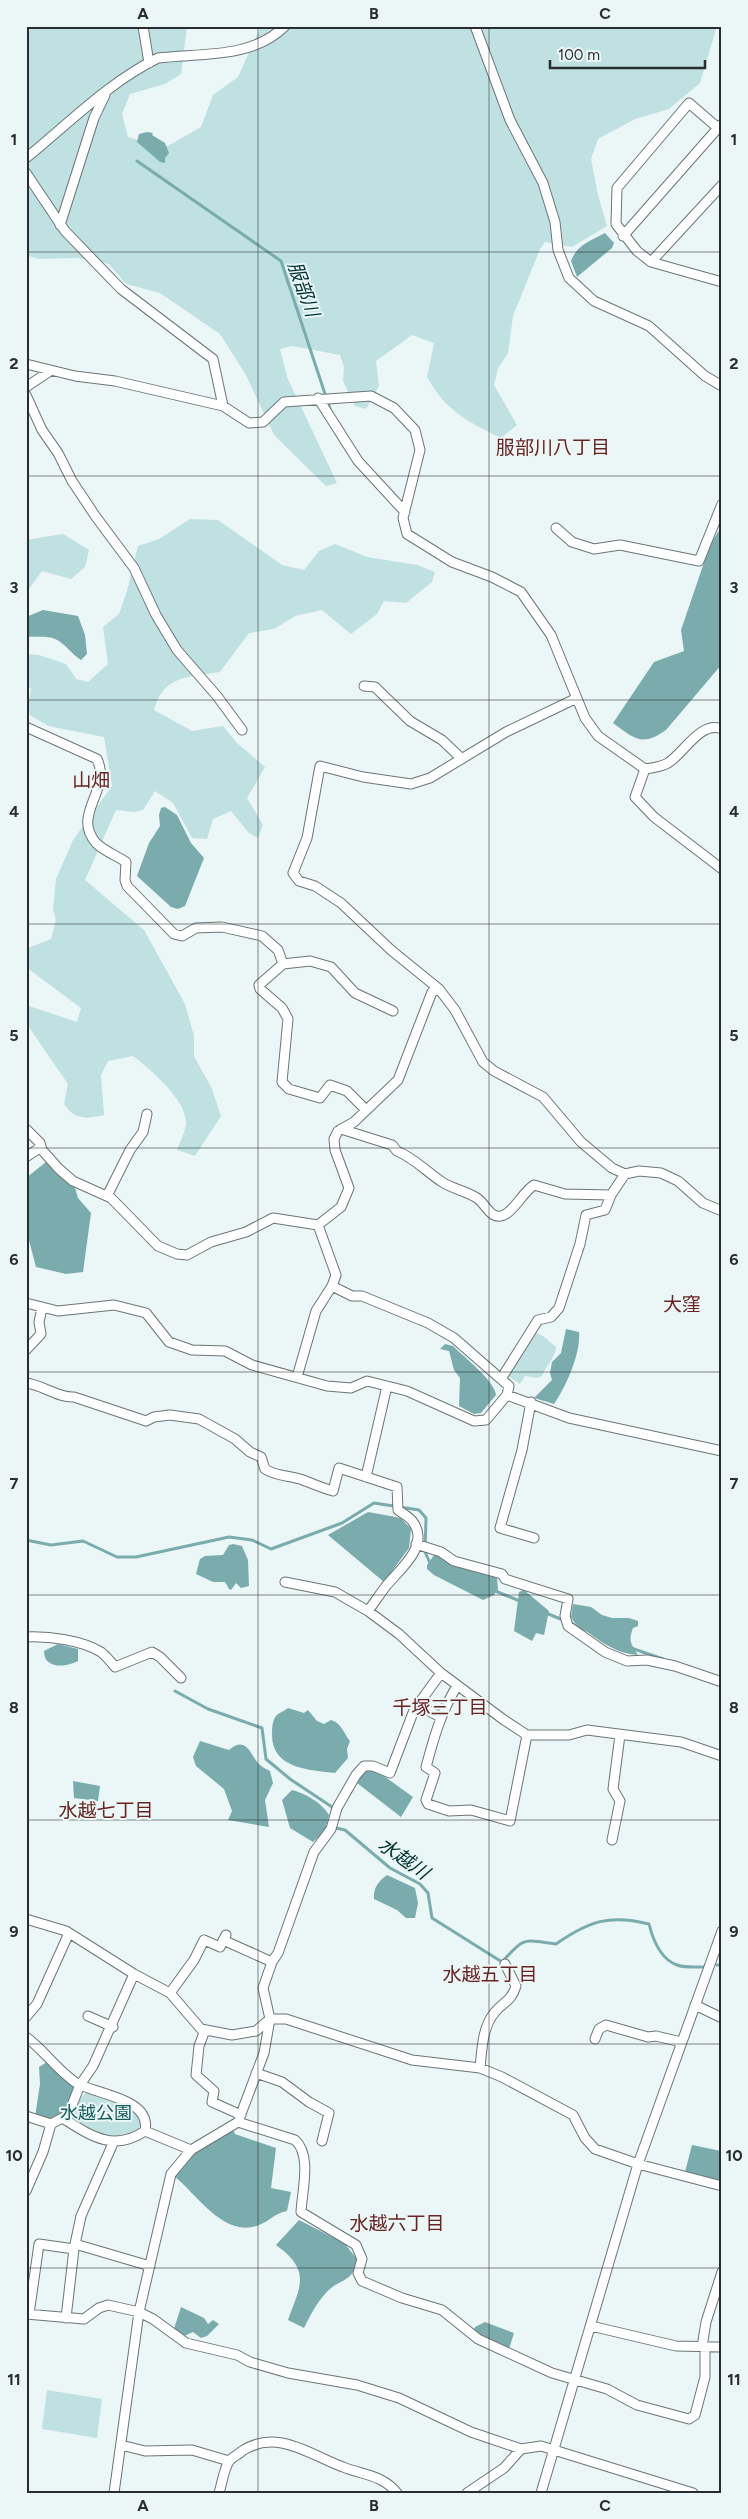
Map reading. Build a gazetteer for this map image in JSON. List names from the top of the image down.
{
  "districts": [
    "服部川八丁目",
    "山畑",
    "大窪",
    "千塚三丁目",
    "水越七丁目",
    "水越五丁目",
    "水越六丁目"
  ],
  "water": ["服部川", "水越川"],
  "parks": ["水越公園"],
  "scale_bar": "100 m",
  "grid": {
    "columns": ["A", "B", "C"],
    "rows": [
      "1",
      "2",
      "3",
      "4",
      "5",
      "6",
      "7",
      "8",
      "9",
      "10",
      "11"
    ]
  }
}
